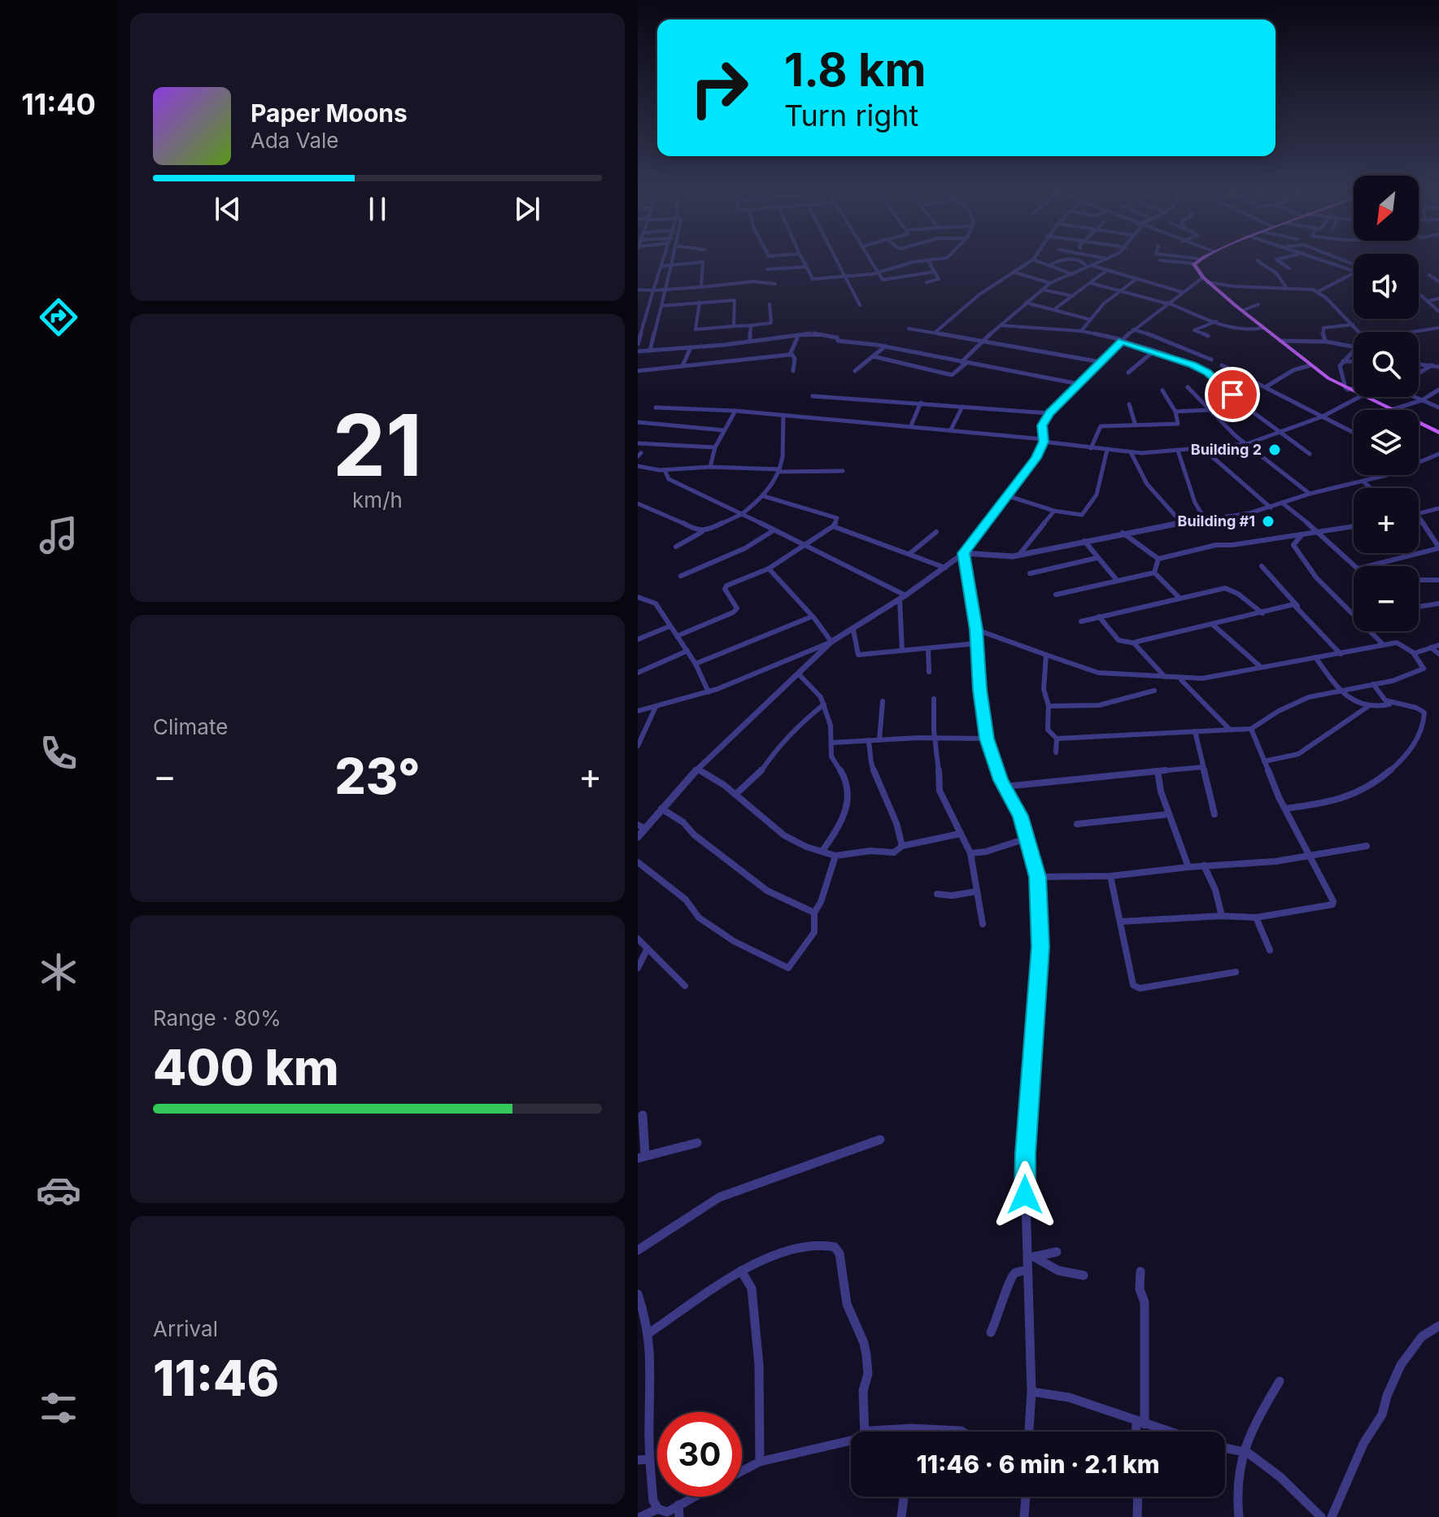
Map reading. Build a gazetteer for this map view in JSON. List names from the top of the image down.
{
  "places": ["Building 2", "Building #1"],
  "north": "bottom left",
  "page": {
    "tabs": "11:40",
    "turn": ["1.8 km", "Turn right"],
    "song": ["Paper Moons", "Ada Vale"],
    "map_buttons": ["+", "−"],
    "tile": [
      ["21", "km/h"],
      "Climate",
      ["Range · 80%", "400 km"],
      ["Arrival", "11:46"]
    ],
    "heat": ["−", "23°", "+"],
    "limit": "30",
    "trip": "11:46 · 6 min · 2.1 km"
  }
}
